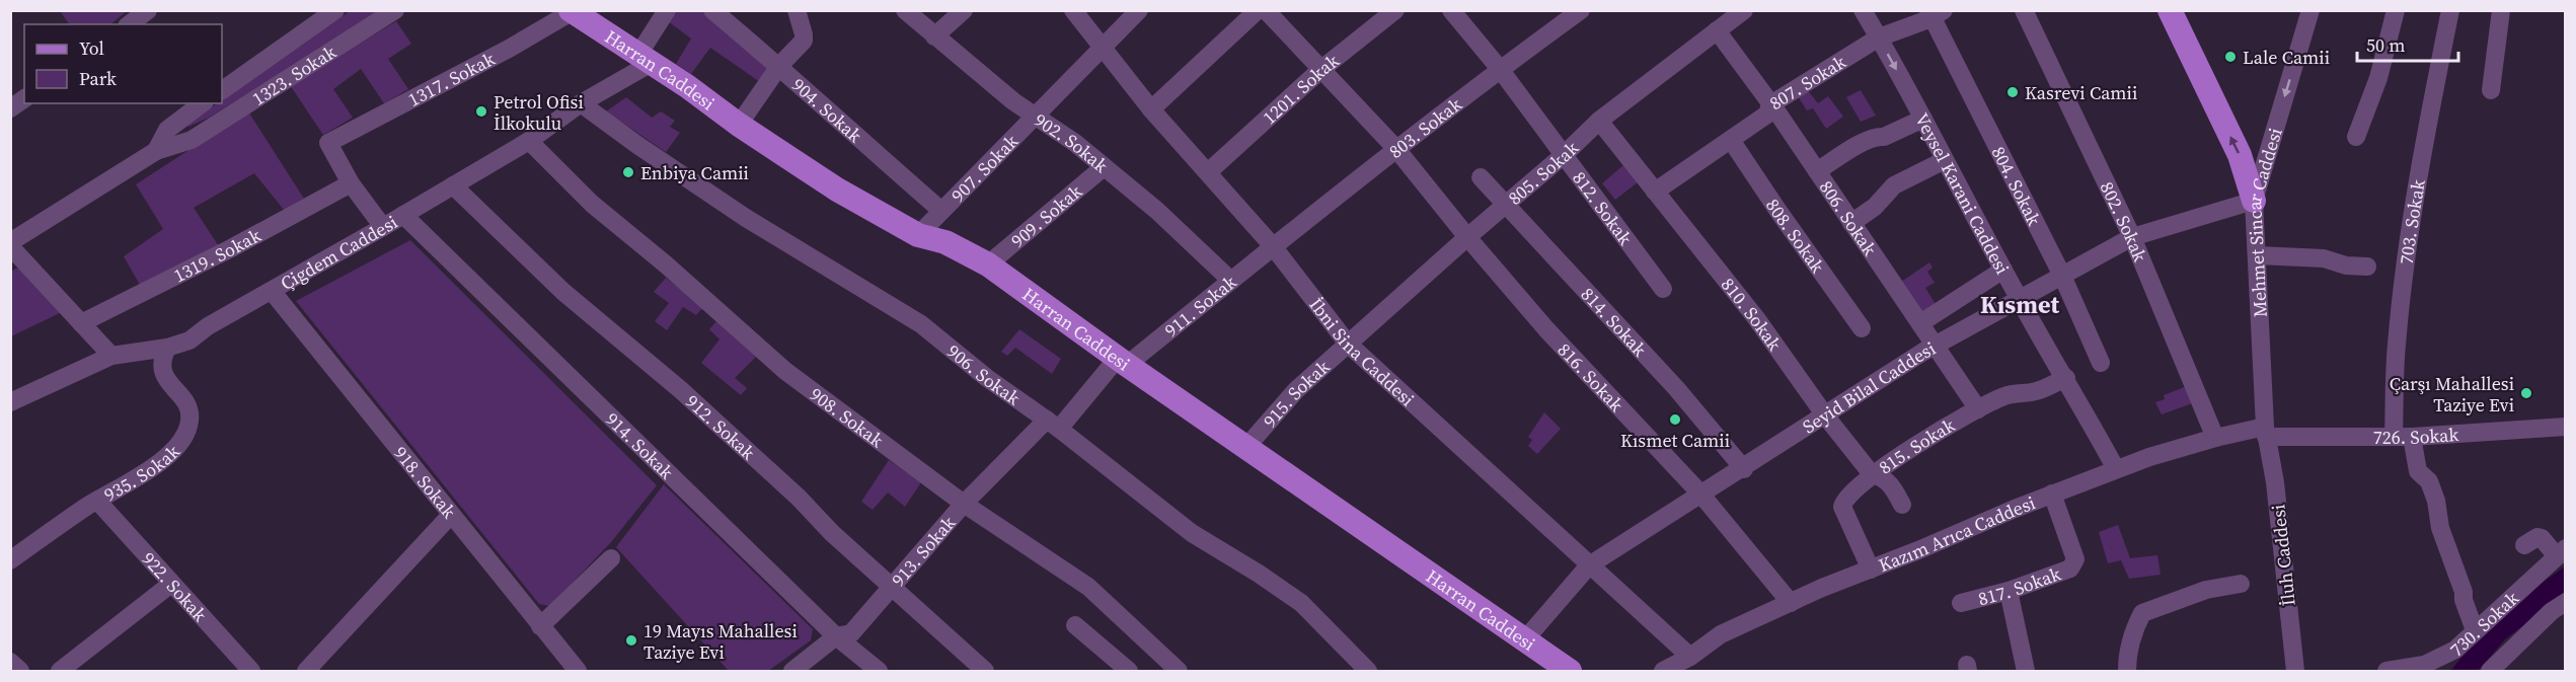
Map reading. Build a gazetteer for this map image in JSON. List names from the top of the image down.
{
  "streets": {
    "main road": ["Harran Caddesi"],
    "street": [
      "1323. Sokak",
      "1317. Sokak",
      "807. Sokak",
      "1201. Sokak",
      "904. Sokak",
      "803. Sokak",
      "902. Sokak",
      "907. Sokak",
      "805. Sokak",
      "804. Sokak",
      "Veysel Karani Caddesi",
      "812. Sokak",
      "909. Sokak",
      "806. Sokak",
      "802. Sokak",
      "Mehmet Sincar Caddesi",
      "703. Sokak",
      "808. Sokak",
      "Çigdem Caddesi",
      "1319. Sokak",
      "911. Sokak",
      "810. Sokak",
      "814. Sokak",
      "İbni Sina Caddesi",
      "906. Sokak",
      "816. Sokak",
      "Seyid Bilal Caddesi",
      "915. Sokak",
      "908. Sokak",
      "912. Sokak",
      "726. Sokak",
      "914. Sokak",
      "815. Sokak",
      "935. Sokak",
      "918. Sokak",
      "Kazım Arıca Caddesi",
      "913. Sokak",
      "İluh Caddesi",
      "817. Sokak",
      "922. Sokak",
      "730. Sokak"
    ]
  },
  "crossings": [
    ["Harran Caddesi", "1317. Sokak"],
    ["Harran Caddesi", "907. Sokak"],
    ["Harran Caddesi", "909. Sokak"],
    ["Harran Caddesi", "Çigdem Caddesi"],
    ["Harran Caddesi", "911. Sokak"],
    ["Harran Caddesi", "Seyid Bilal Caddesi"],
    ["Harran Caddesi", "915. Sokak"],
    ["Harran Caddesi", "913. Sokak"],
    ["1317. Sokak", "1319. Sokak"],
    ["807. Sokak", "804. Sokak"],
    ["807. Sokak", "Veysel Karani Caddesi"],
    ["807. Sokak", "806. Sokak"],
    ["807. Sokak", "808. Sokak"],
    ["807. Sokak", "810. Sokak"],
    ["1201. Sokak", "İbni Sina Caddesi"],
    ["1201. Sokak", "816. Sokak"],
    ["904. Sokak", "907. Sokak"],
    ["803. Sokak", "812. Sokak"],
    ["803. Sokak", "911. Sokak"],
    ["803. Sokak", "İbni Sina Caddesi"],
    ["803. Sokak", "816. Sokak"],
    ["902. Sokak", "907. Sokak"],
    ["902. Sokak", "909. Sokak"],
    ["902. Sokak", "911. Sokak"],
    ["907. Sokak", "İbni Sina Caddesi"],
    ["805. Sokak", "812. Sokak"],
    ["805. Sokak", "806. Sokak"],
    ["805. Sokak", "810. Sokak"],
    ["805. Sokak", "814. Sokak"],
    ["805. Sokak", "İbni Sina Caddesi"],
    ["805. Sokak", "816. Sokak"],
    ["805. Sokak", "915. Sokak"],
    ["804. Sokak", "Seyid Bilal Caddesi"],
    ["Veysel Karani Caddesi", "Seyid Bilal Caddesi"],
    ["Veysel Karani Caddesi", "815. Sokak"],
    ["Veysel Karani Caddesi", "Kazım Arıca Caddesi"],
    ["806. Sokak", "Seyid Bilal Caddesi"],
    ["806. Sokak", "815. Sokak"],
    ["802. Sokak", "Seyid Bilal Caddesi"],
    ["802. Sokak", "Kazım Arıca Caddesi"],
    ["Mehmet Sincar Caddesi", "Seyid Bilal Caddesi"],
    ["Mehmet Sincar Caddesi", "726. Sokak"],
    ["Mehmet Sincar Caddesi", "Kazım Arıca Caddesi"],
    ["Mehmet Sincar Caddesi", "İluh Caddesi"],
    ["703. Sokak", "726. Sokak"],
    ["703. Sokak", "730. Sokak"],
    ["Çigdem Caddesi", "906. Sokak"],
    ["Çigdem Caddesi", "908. Sokak"],
    ["Çigdem Caddesi", "912. Sokak"],
    ["Çigdem Caddesi", "914. Sokak"],
    ["Çigdem Caddesi", "935. Sokak"],
    ["Çigdem Caddesi", "918. Sokak"],
    ["911. Sokak", "İbni Sina Caddesi"],
    ["911. Sokak", "913. Sokak"],
    ["810. Sokak", "Seyid Bilal Caddesi"],
    ["810. Sokak", "815. Sokak"],
    ["814. Sokak", "Seyid Bilal Caddesi"],
    ["İbni Sina Caddesi", "Seyid Bilal Caddesi"],
    ["İbni Sina Caddesi", "915. Sokak"],
    ["İbni Sina Caddesi", "Kazım Arıca Caddesi"],
    ["906. Sokak", "913. Sokak"],
    ["816. Sokak", "Seyid Bilal Caddesi"],
    ["816. Sokak", "Kazım Arıca Caddesi"],
    ["908. Sokak", "913. Sokak"],
    ["912. Sokak", "913. Sokak"],
    ["726. Sokak", "Kazım Arıca Caddesi"],
    ["726. Sokak", "İluh Caddesi"],
    ["914. Sokak", "913. Sokak"],
    ["815. Sokak", "Kazım Arıca Caddesi"],
    ["935. Sokak", "922. Sokak"],
    ["Kazım Arıca Caddesi", "İluh Caddesi"],
    ["Kazım Arıca Caddesi", "817. Sokak"]
  ],
  "districts": ["Kısmet"],
  "places": [
    "Lale Camii",
    "Kasrevi Camii",
    "Petrol Ofisi İlkokulu",
    "Enbiya Camii",
    "Çarşı Mahallesi Taziye Evi",
    "Kısmet Camii",
    "19 Mayıs Mahallesi Taziye Evi"
  ],
  "legend": ["Yol", "Park"],
  "scale_bar": "50 m"
}
